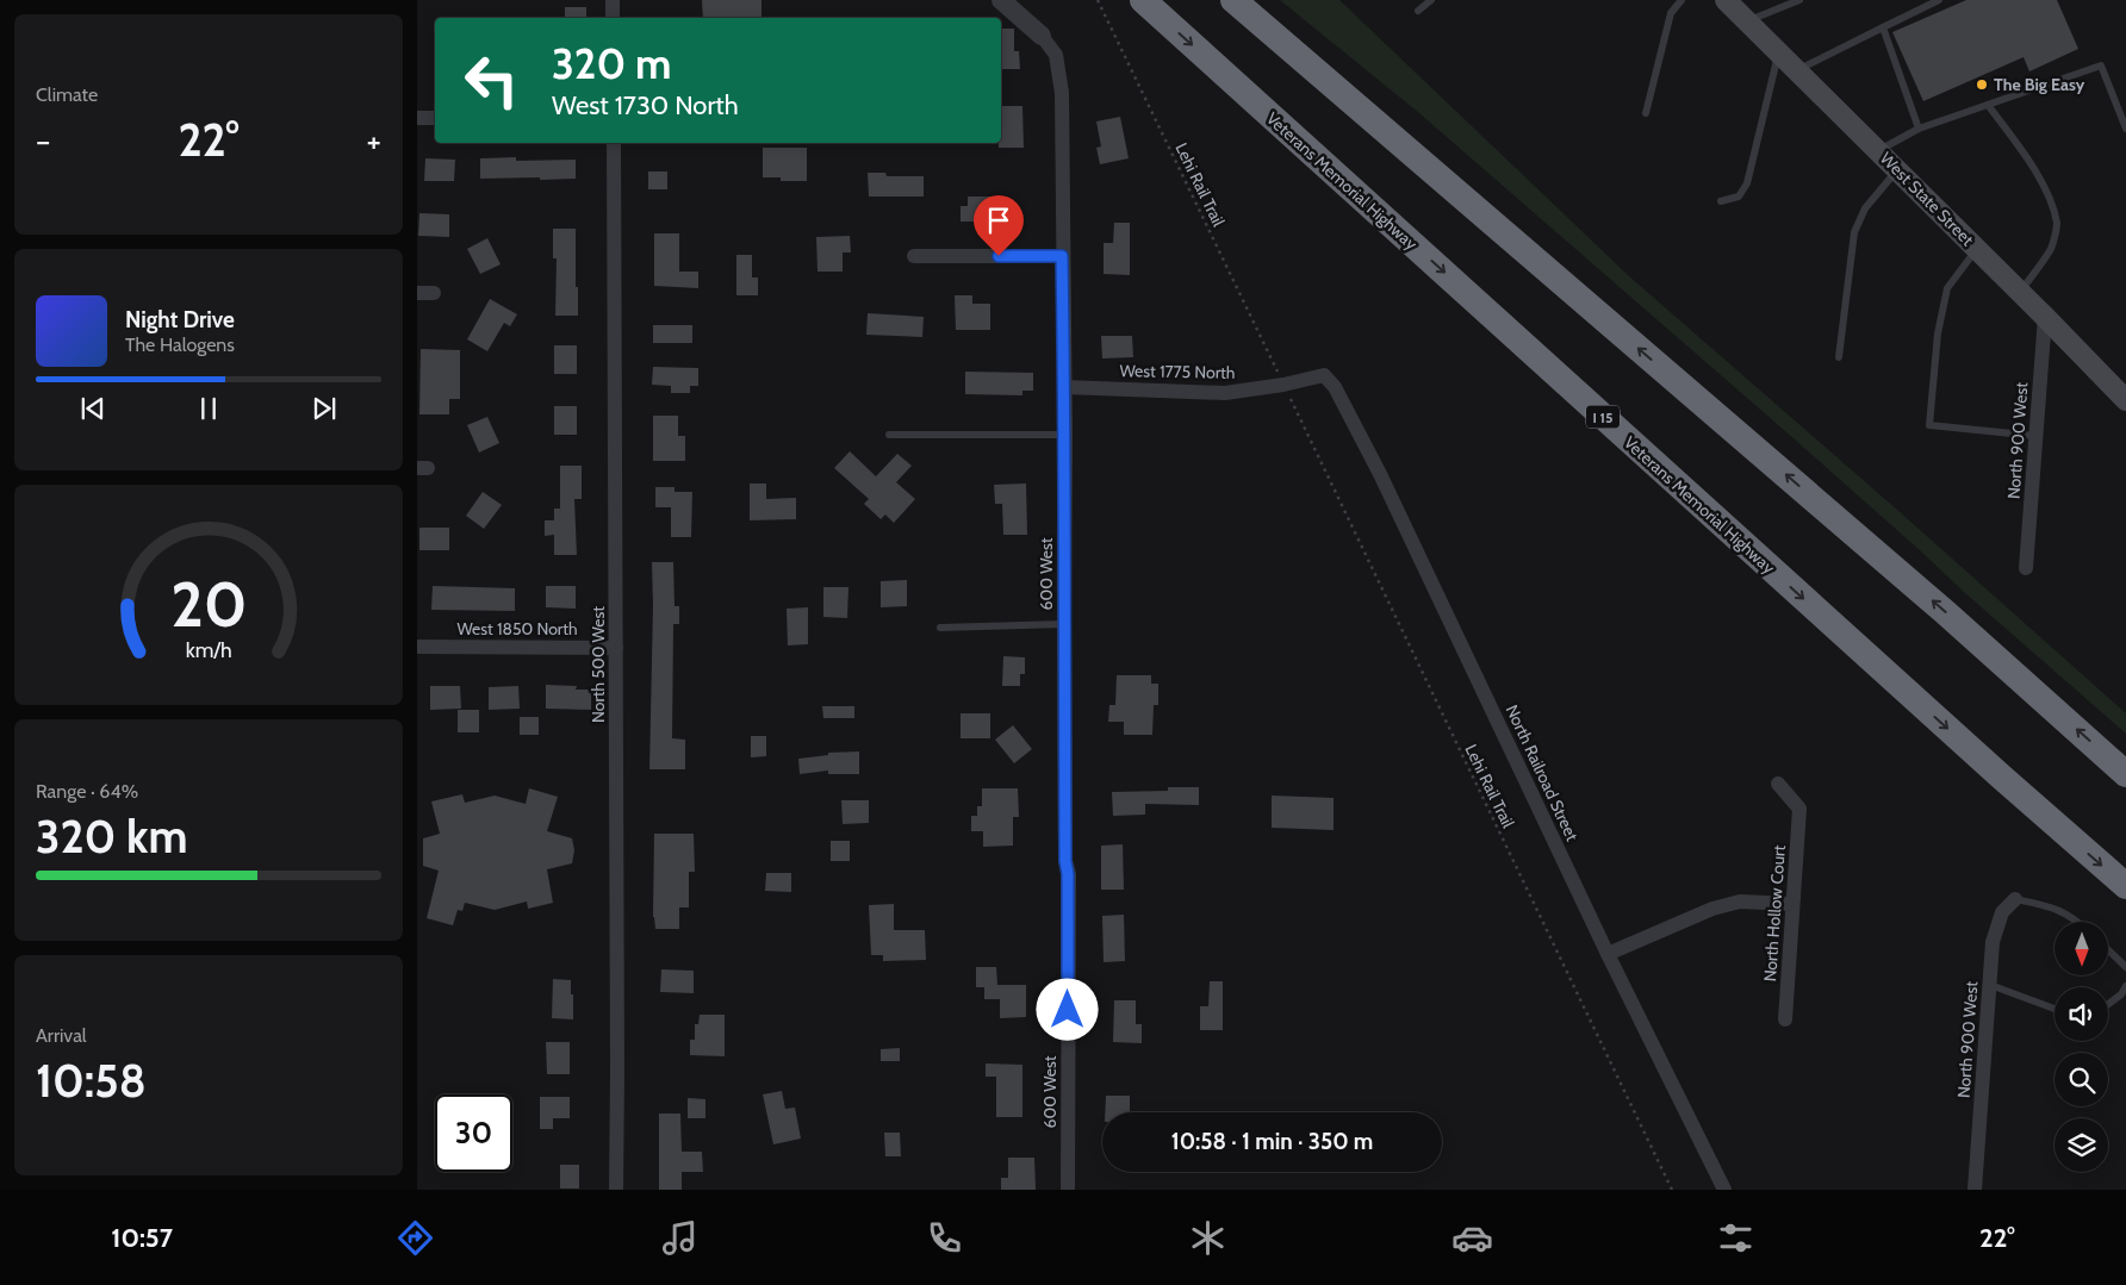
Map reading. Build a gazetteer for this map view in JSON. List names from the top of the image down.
{
  "streets": {
    "highway": ["Veterans Memorial Highway", "I 15"],
    "main road": ["West State Street"],
    "street": [
      "West 1775 North",
      "North 900 West",
      "600 West",
      "West 1850 North",
      "North 500 West",
      "North Railroad Street",
      "North Hollow Court"
    ],
    "path": ["Lehi Rail Trail"]
  },
  "crossings": [
    ["West State Street", "North 900 West"],
    ["West 1775 North", "600 West"],
    ["West 1775 North", "North Railroad Street"],
    ["West 1850 North", "North 500 West"]
  ],
  "places": ["The Big Easy"],
  "north": "bottom",
  "page": {
    "tile": [
      "Climate",
      ["Range · 64%", "320 km"],
      ["Arrival", "10:58"]
    ],
    "turn": ["320 m", "West 1730 North"],
    "heat": ["−", "22°", "+"],
    "song": ["Night Drive", "The Halogens"],
    "limit": "30",
    "trip": "10:58 · 1 min · 350 m",
    "tabs": ["10:57", "22°"],
    "gauge": ["20", "km/h"]
  }
}
